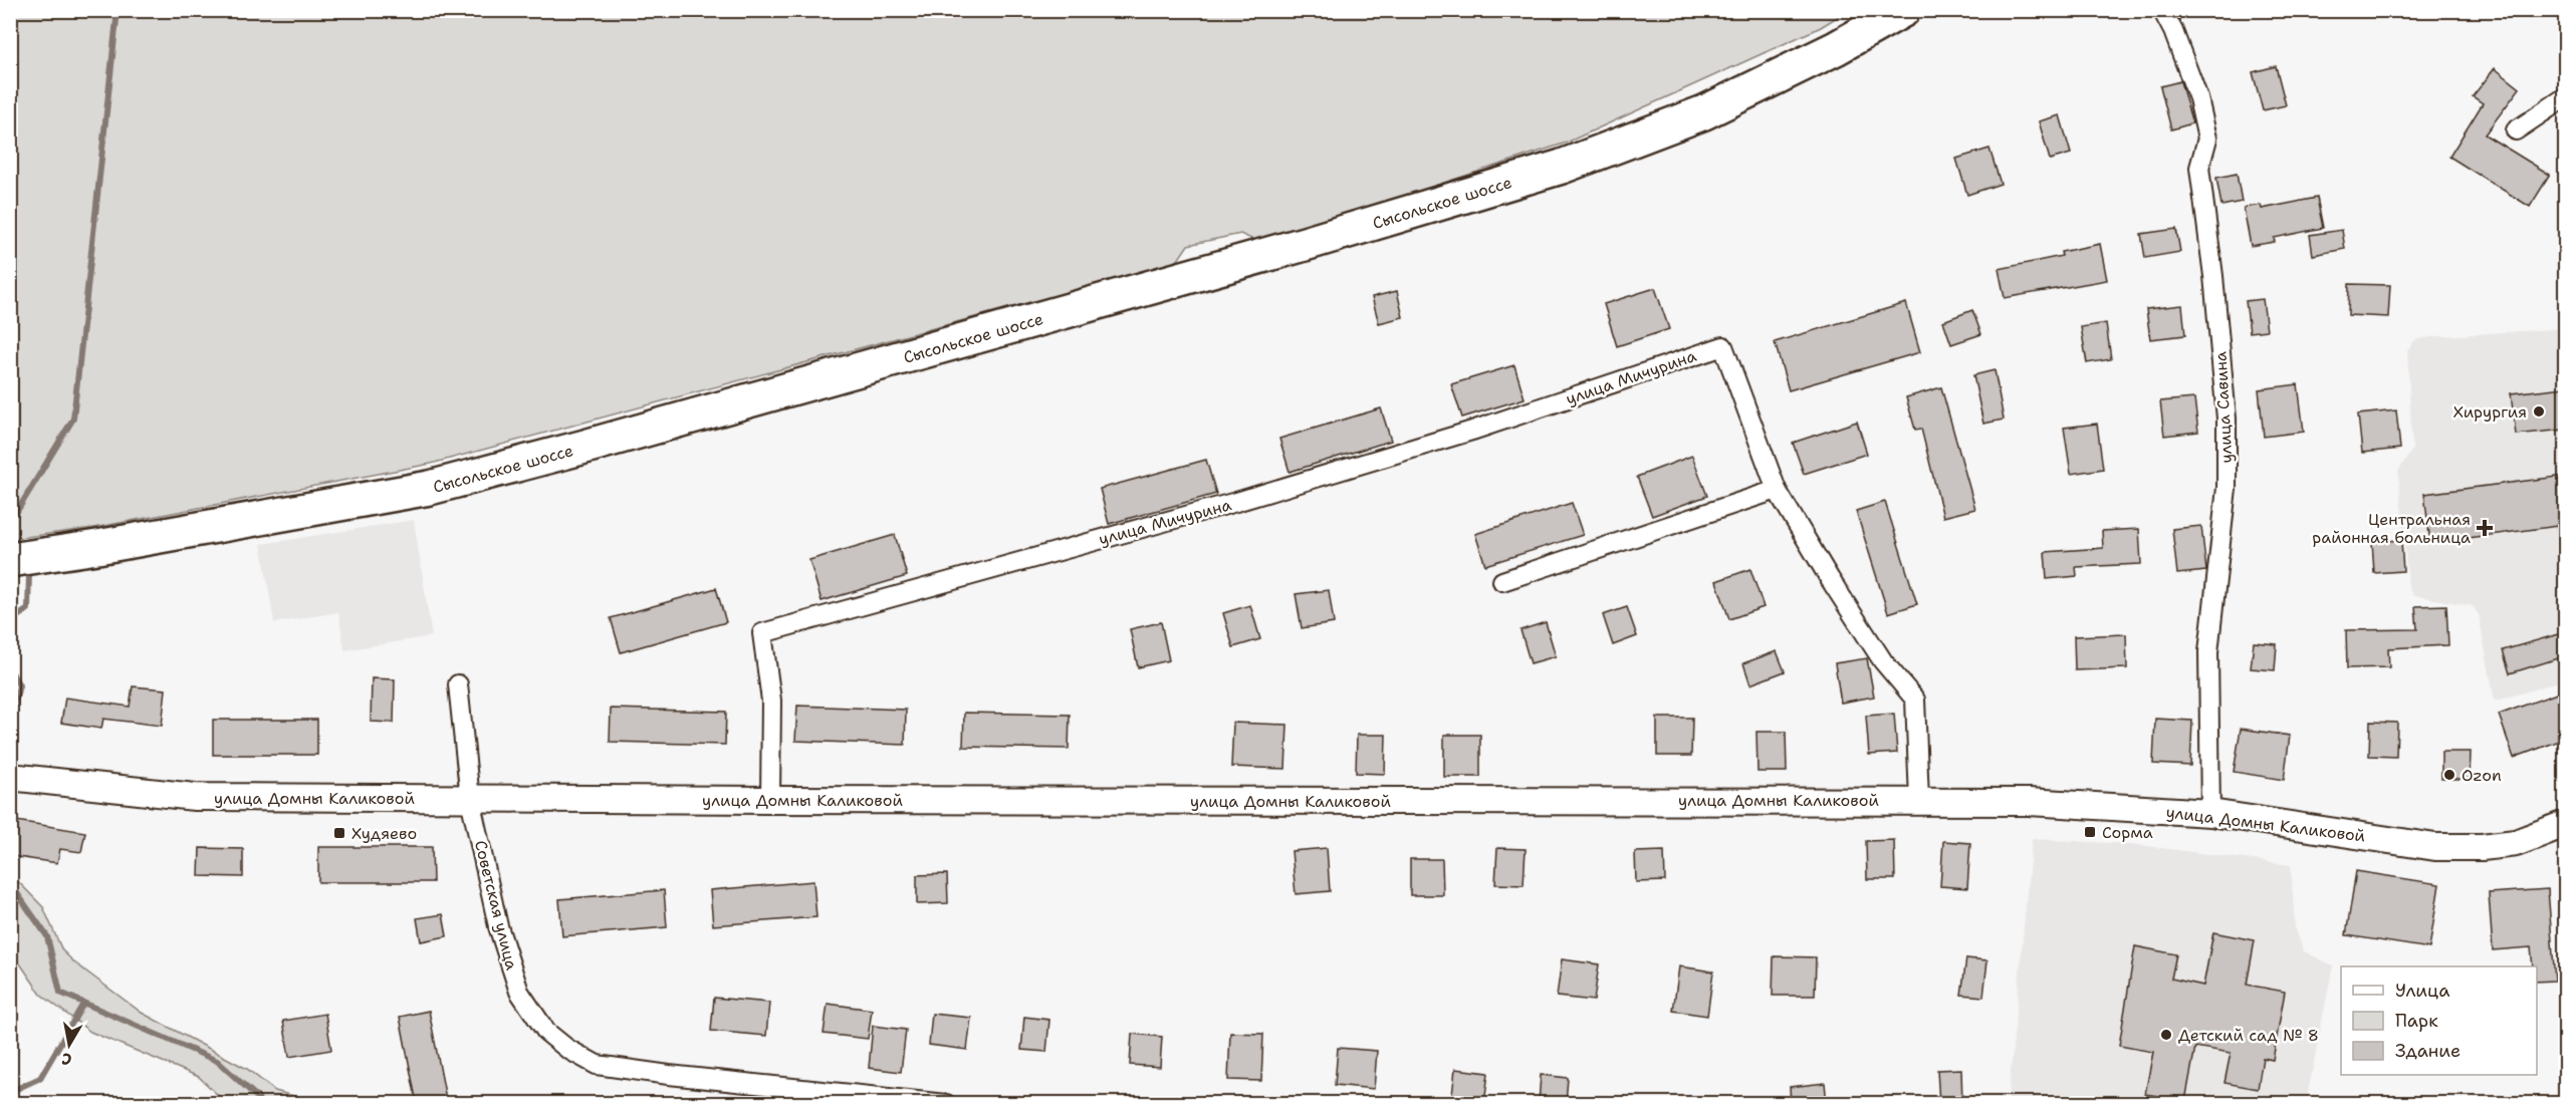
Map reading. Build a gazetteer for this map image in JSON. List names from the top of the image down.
{
  "streets": {
    "highway": ["Сысольское шоссе"],
    "main road": ["улица Домны Каликовой"],
    "street": ["улица Мичурина", "улица Савина", "Советская улица"]
  },
  "crossings": [
    ["улица Мичурина", "улица Домны Каликовой"],
    ["улица Савина", "улица Домны Каликовой"],
    ["улица Домны Каликовой", "Советская улица"]
  ],
  "places": {
    "other": ["Хирургия", "Ozon", "Детский сад № 8"],
    "health": ["Центральная районная больница"],
    "transit": ["Сорма", "Худяево"]
  },
  "legend": ["Улица", "Парк", "Здание"],
  "north": "bottom"
}
